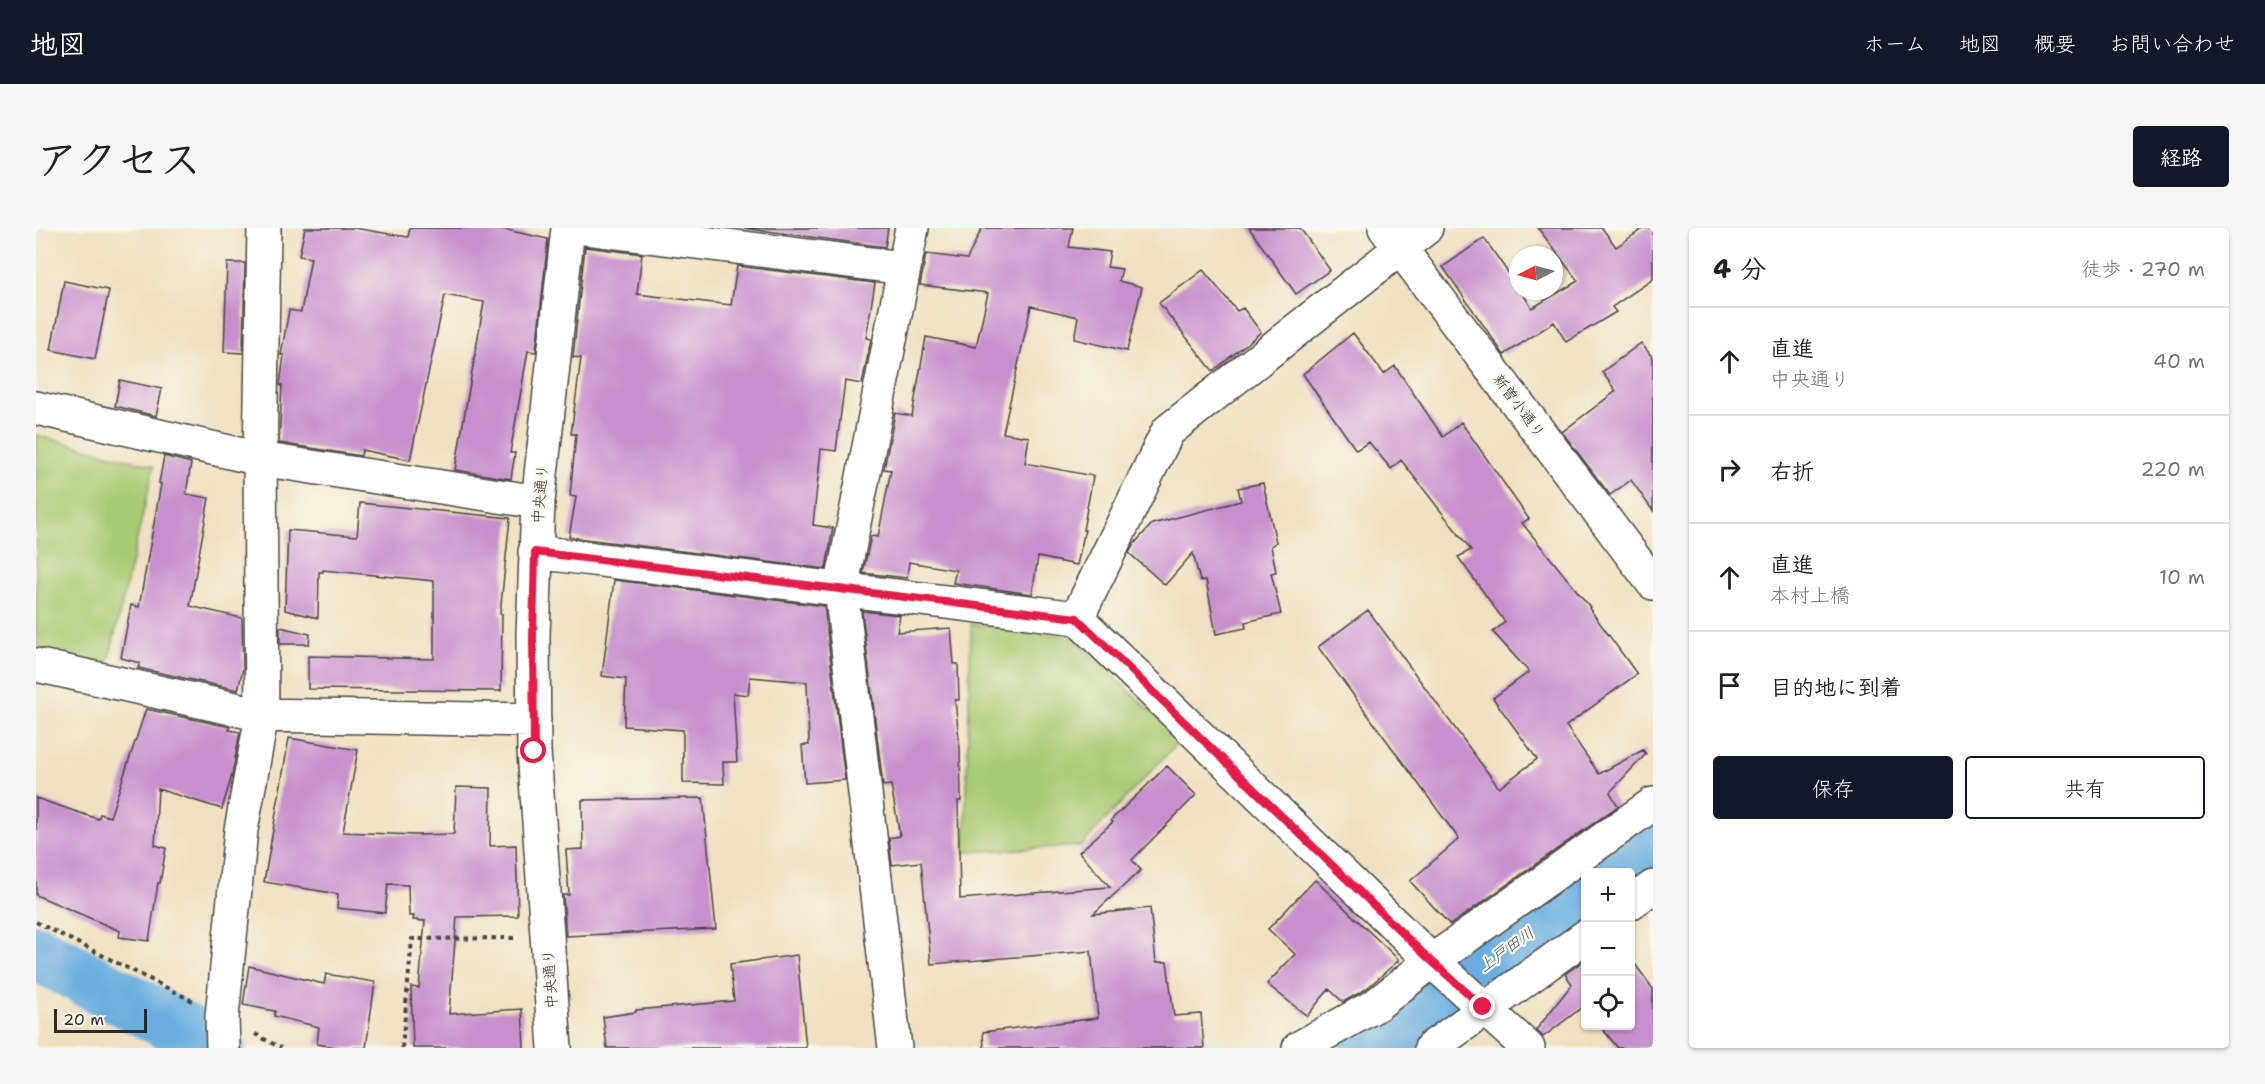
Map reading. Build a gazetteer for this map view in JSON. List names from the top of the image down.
{
  "streets": {
    "street": ["新曽小通り", "中央通り"]
  },
  "water": ["上戸田川"],
  "scale_bar": "20 m",
  "north": "left",
  "page": {
    "header": "地図",
    "nav": [
      "ホーム",
      "地図",
      "概要",
      "お問い合わせ"
    ],
    "title": "アクセス",
    "buttons": [
      "経路",
      ["保存", "共有"]
    ],
    "heading": ["4 分", "徒歩 · 270 m"],
    "list": [
      ["直進", "中央通り", "40 m"],
      ["右折", "220 m"],
      ["直進", "本村上橋", "10 m"],
      "目的地に到着"
    ],
    "map_buttons": ["+", "−"],
    "scale": "20 m"
  }
}
